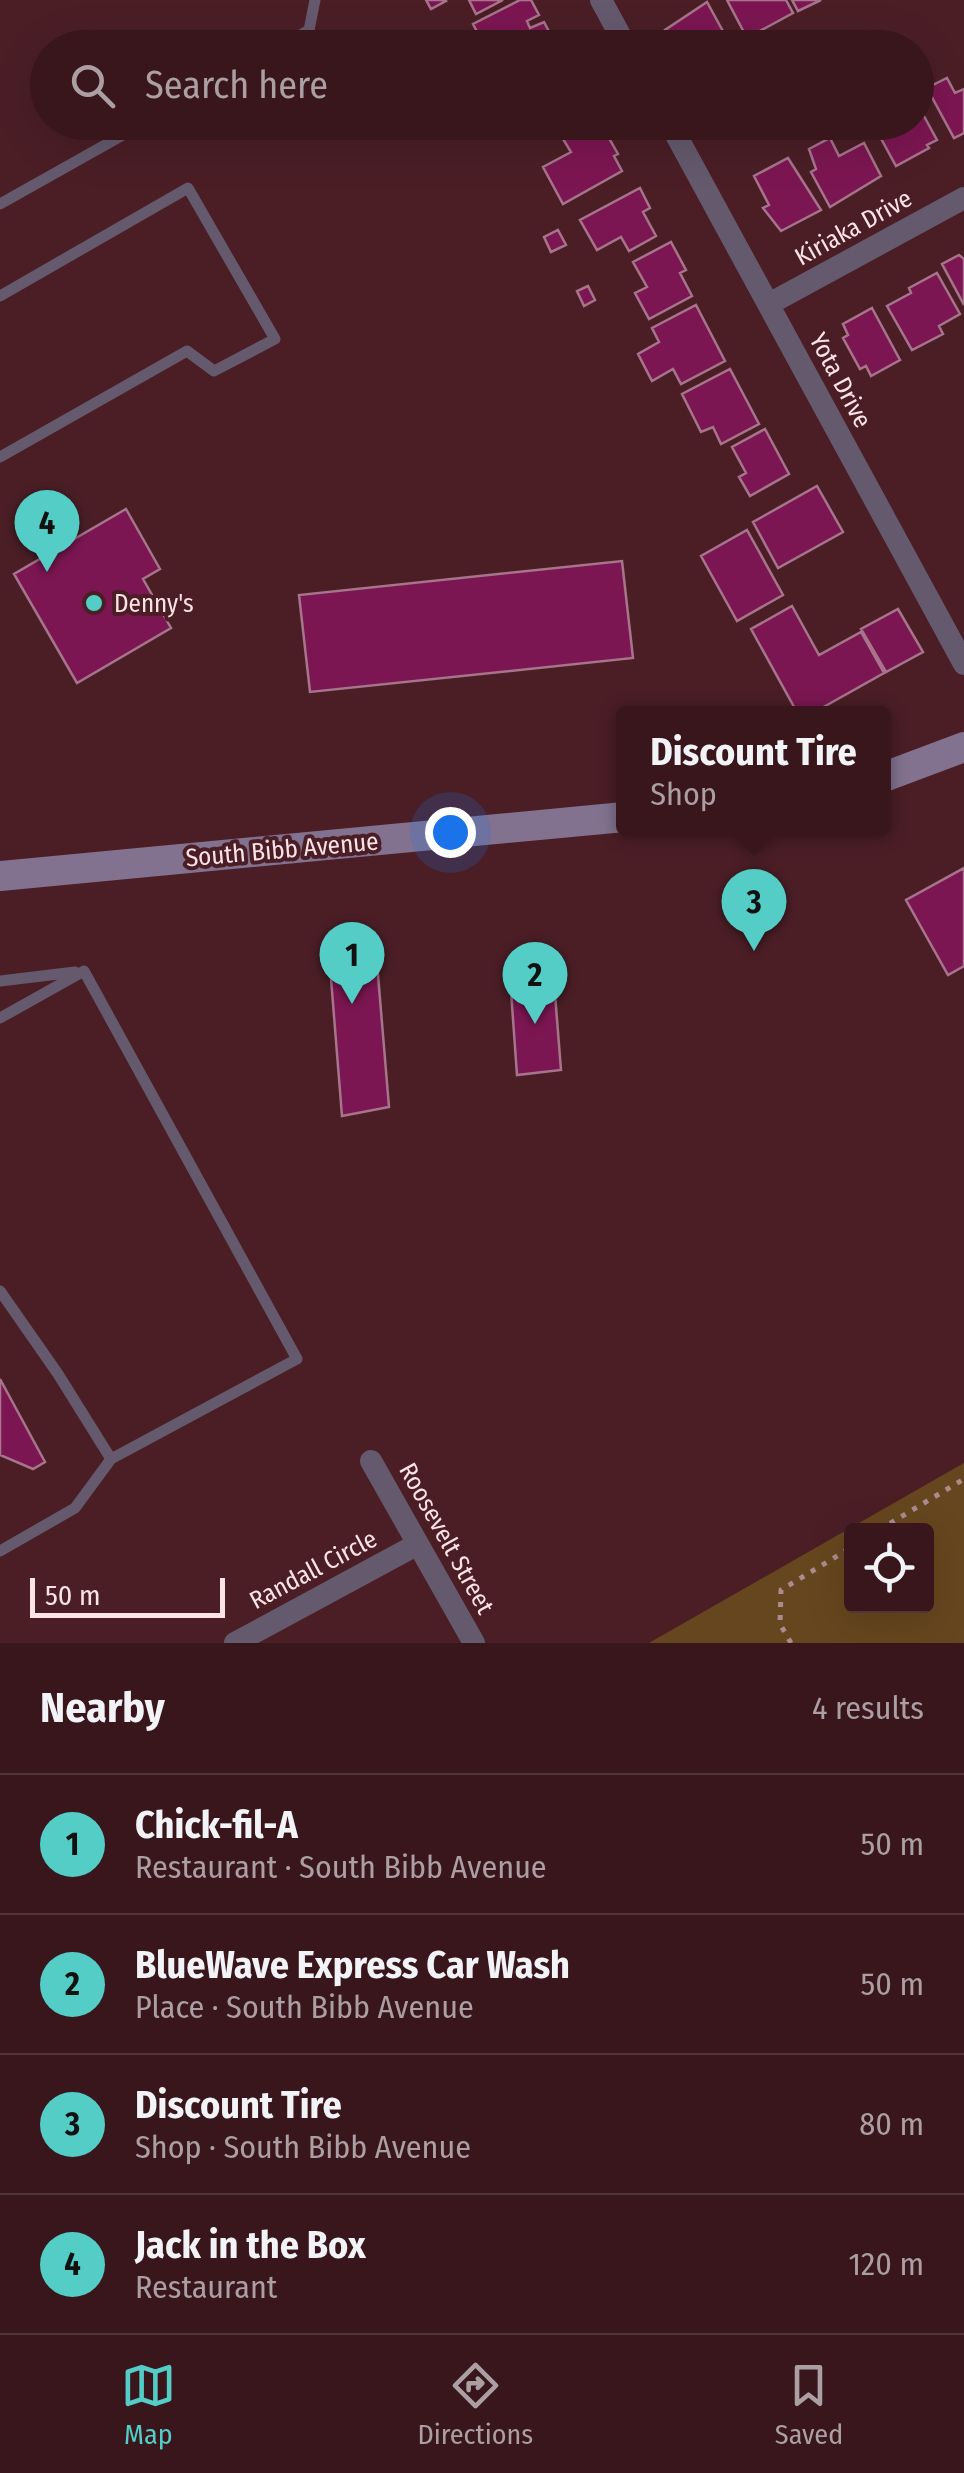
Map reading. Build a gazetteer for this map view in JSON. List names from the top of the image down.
{
  "streets": {
    "main road": ["South Bibb Avenue"],
    "street": [
      "Kiriaka Drive",
      "Yota Drive",
      "Roosevelt Street",
      "Randall Circle"
    ]
  },
  "crossings": [
    ["Kiriaka Drive", "Yota Drive"],
    ["Roosevelt Street", "Randall Circle"]
  ],
  "places": ["Denny's"],
  "scale_bar": "50 m",
  "page": {
    "search": "Search here",
    "pins": [
      "4",
      "3",
      "1",
      "2"
    ],
    "popup": ["Discount Tire", "Shop"],
    "scale": "50 m",
    "heading": ["Nearby", "4 results"],
    "list": [
      {
        "mark": "1",
        "name": "Chick-fil-A",
        "note": "Restaurant · South Bibb Avenue",
        "value": "50 m"
      },
      {
        "mark": "2",
        "name": "BlueWave Express Car Wash",
        "note": "Place · South Bibb Avenue",
        "value": "50 m"
      },
      {
        "mark": "3",
        "name": "Discount Tire",
        "note": "Shop · South Bibb Avenue",
        "value": "80 m"
      },
      {
        "mark": "4",
        "name": "Jack in the Box",
        "note": "Restaurant",
        "value": "120 m"
      }
    ],
    "nav": ["Map", "Directions", "Saved"]
  }
}
